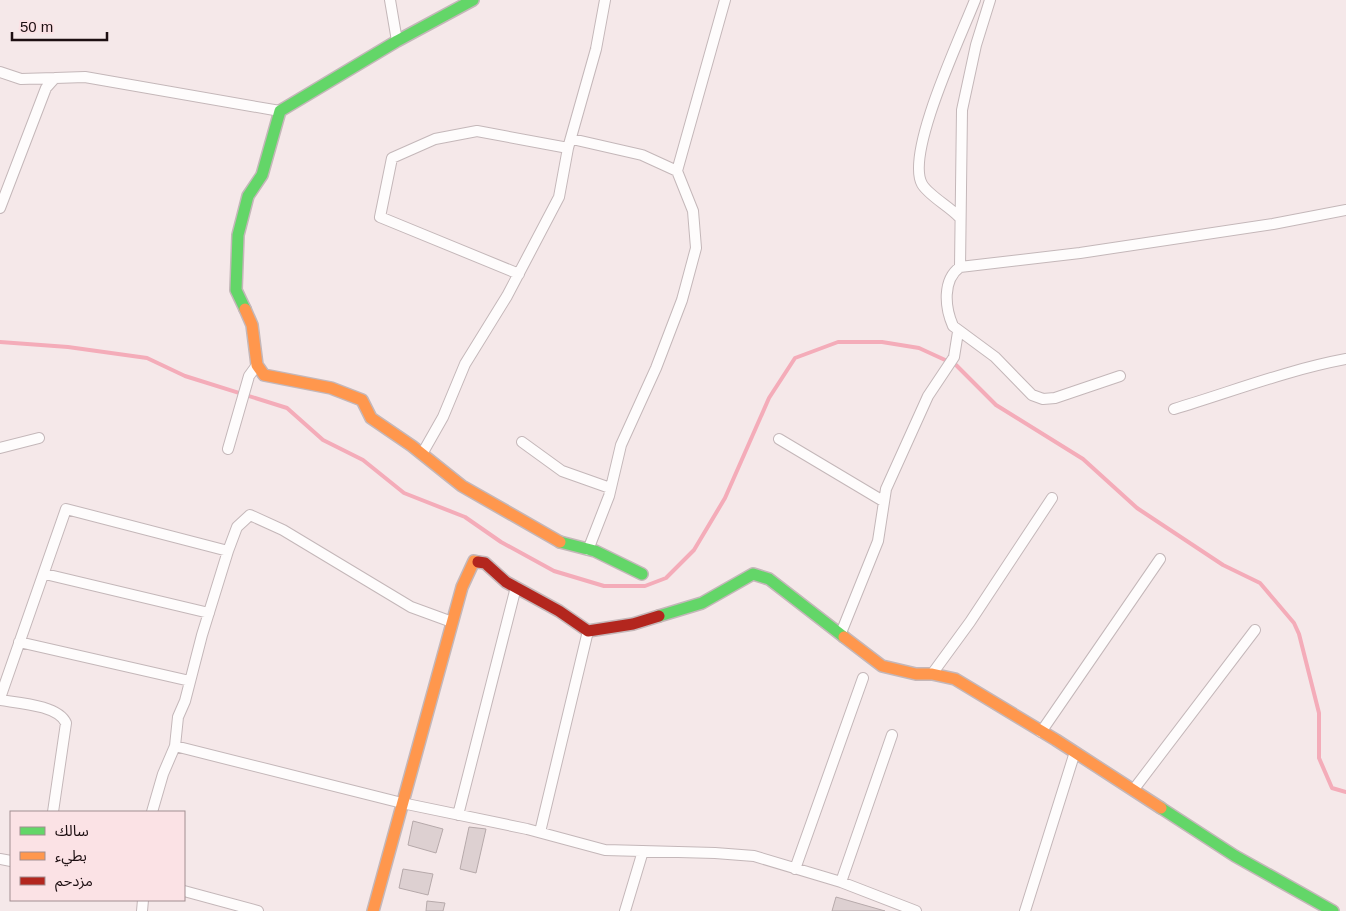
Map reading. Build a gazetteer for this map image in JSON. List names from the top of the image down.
{
  "legend": ["سالك", "بطيء", "مزدحم"],
  "scale_bar": "50 m"
}
